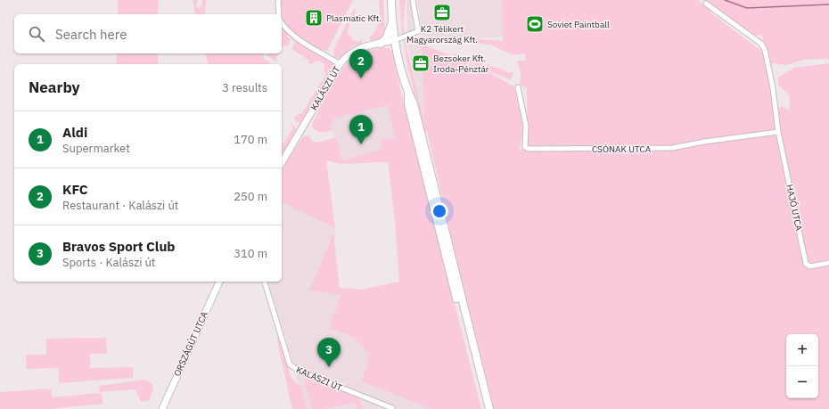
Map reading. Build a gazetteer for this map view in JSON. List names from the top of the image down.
{
  "streets": {
    "main road": ["KALÁSZI ÚT", "ORSZÁGÚT UTCA"],
    "street": ["CSÓNAK UTCA", "HAJÓ UTCA"]
  },
  "crossings": [
    ["CSÓNAK UTCA", "HAJÓ UTCA"]
  ],
  "places": {
    "office": ["K2 Télikert Magyarország Kft.", "Bezsoker Kft. Iroda-Pénztár"],
    "building": ["Plasmatic Kft."],
    "sports": ["Soviet Paintball"]
  },
  "page": {
    "search": "Search here",
    "pins": ["2", "1", "3"],
    "heading": ["Nearby", "3 results"],
    "list": [
      {
        "mark": "1",
        "name": "Aldi",
        "note": "Supermarket",
        "value": "170 m"
      },
      {
        "mark": "2",
        "name": "KFC",
        "note": "Restaurant · Kalászi út",
        "value": "250 m"
      },
      {
        "mark": "3",
        "name": "Bravos Sport Club",
        "note": "Sports · Kalászi út",
        "value": "310 m"
      }
    ],
    "map_buttons": ["+", "−"]
  }
}
